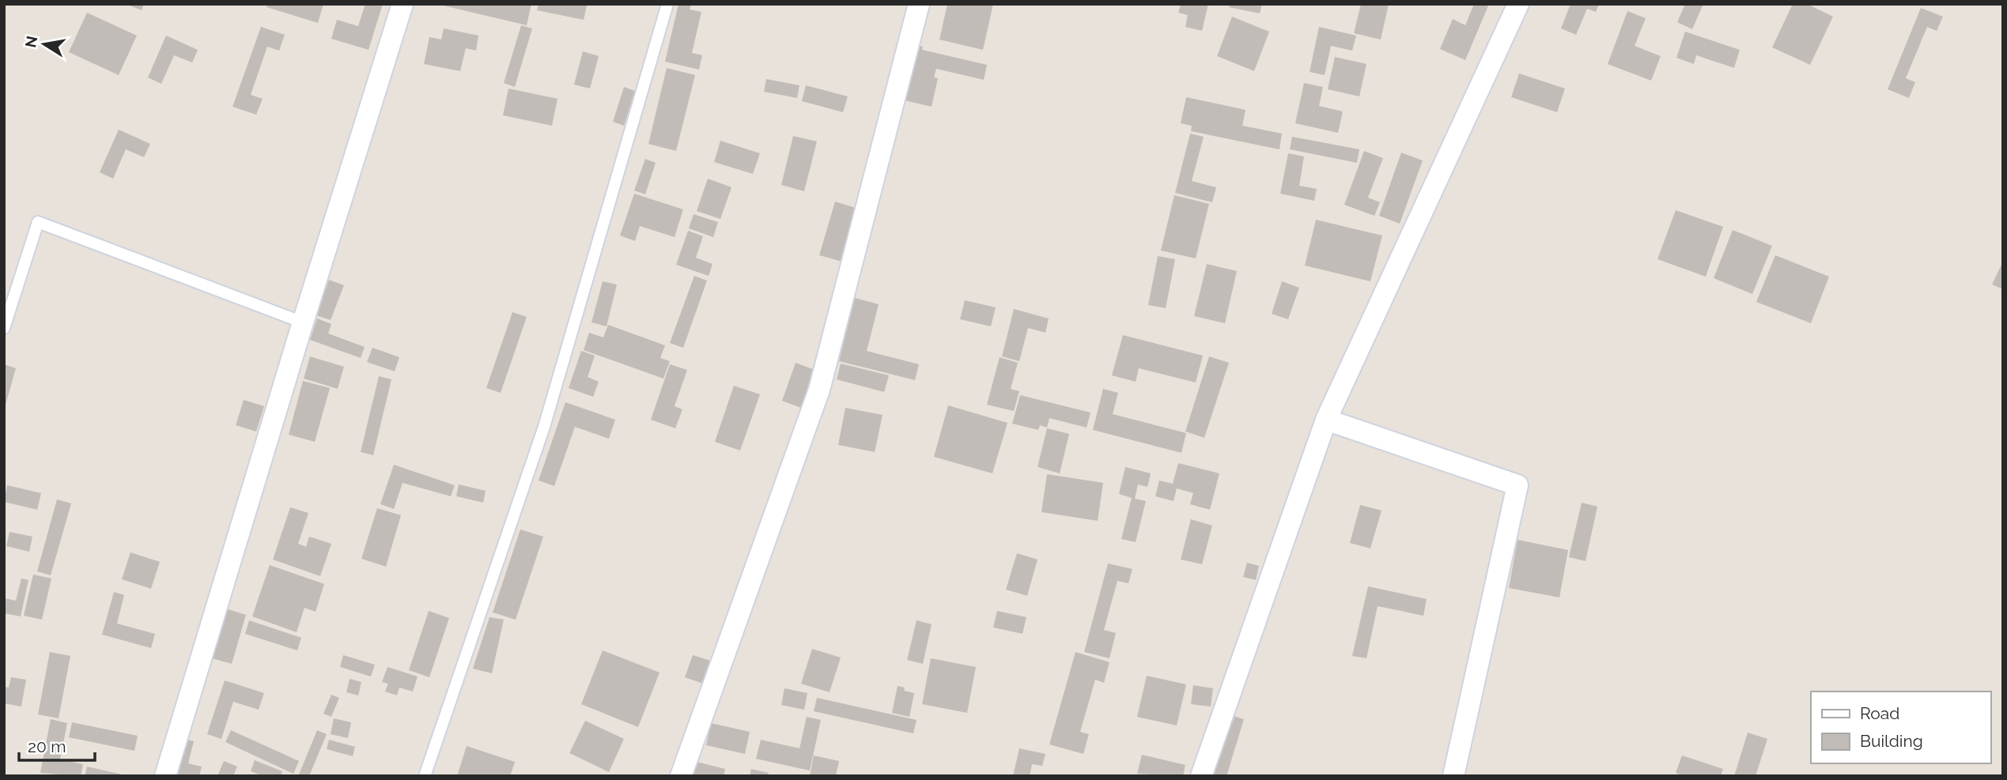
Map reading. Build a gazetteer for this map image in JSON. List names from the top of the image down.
{
  "legend": ["Road", "Building"],
  "scale_bar": "20 m",
  "north": "left"
}
